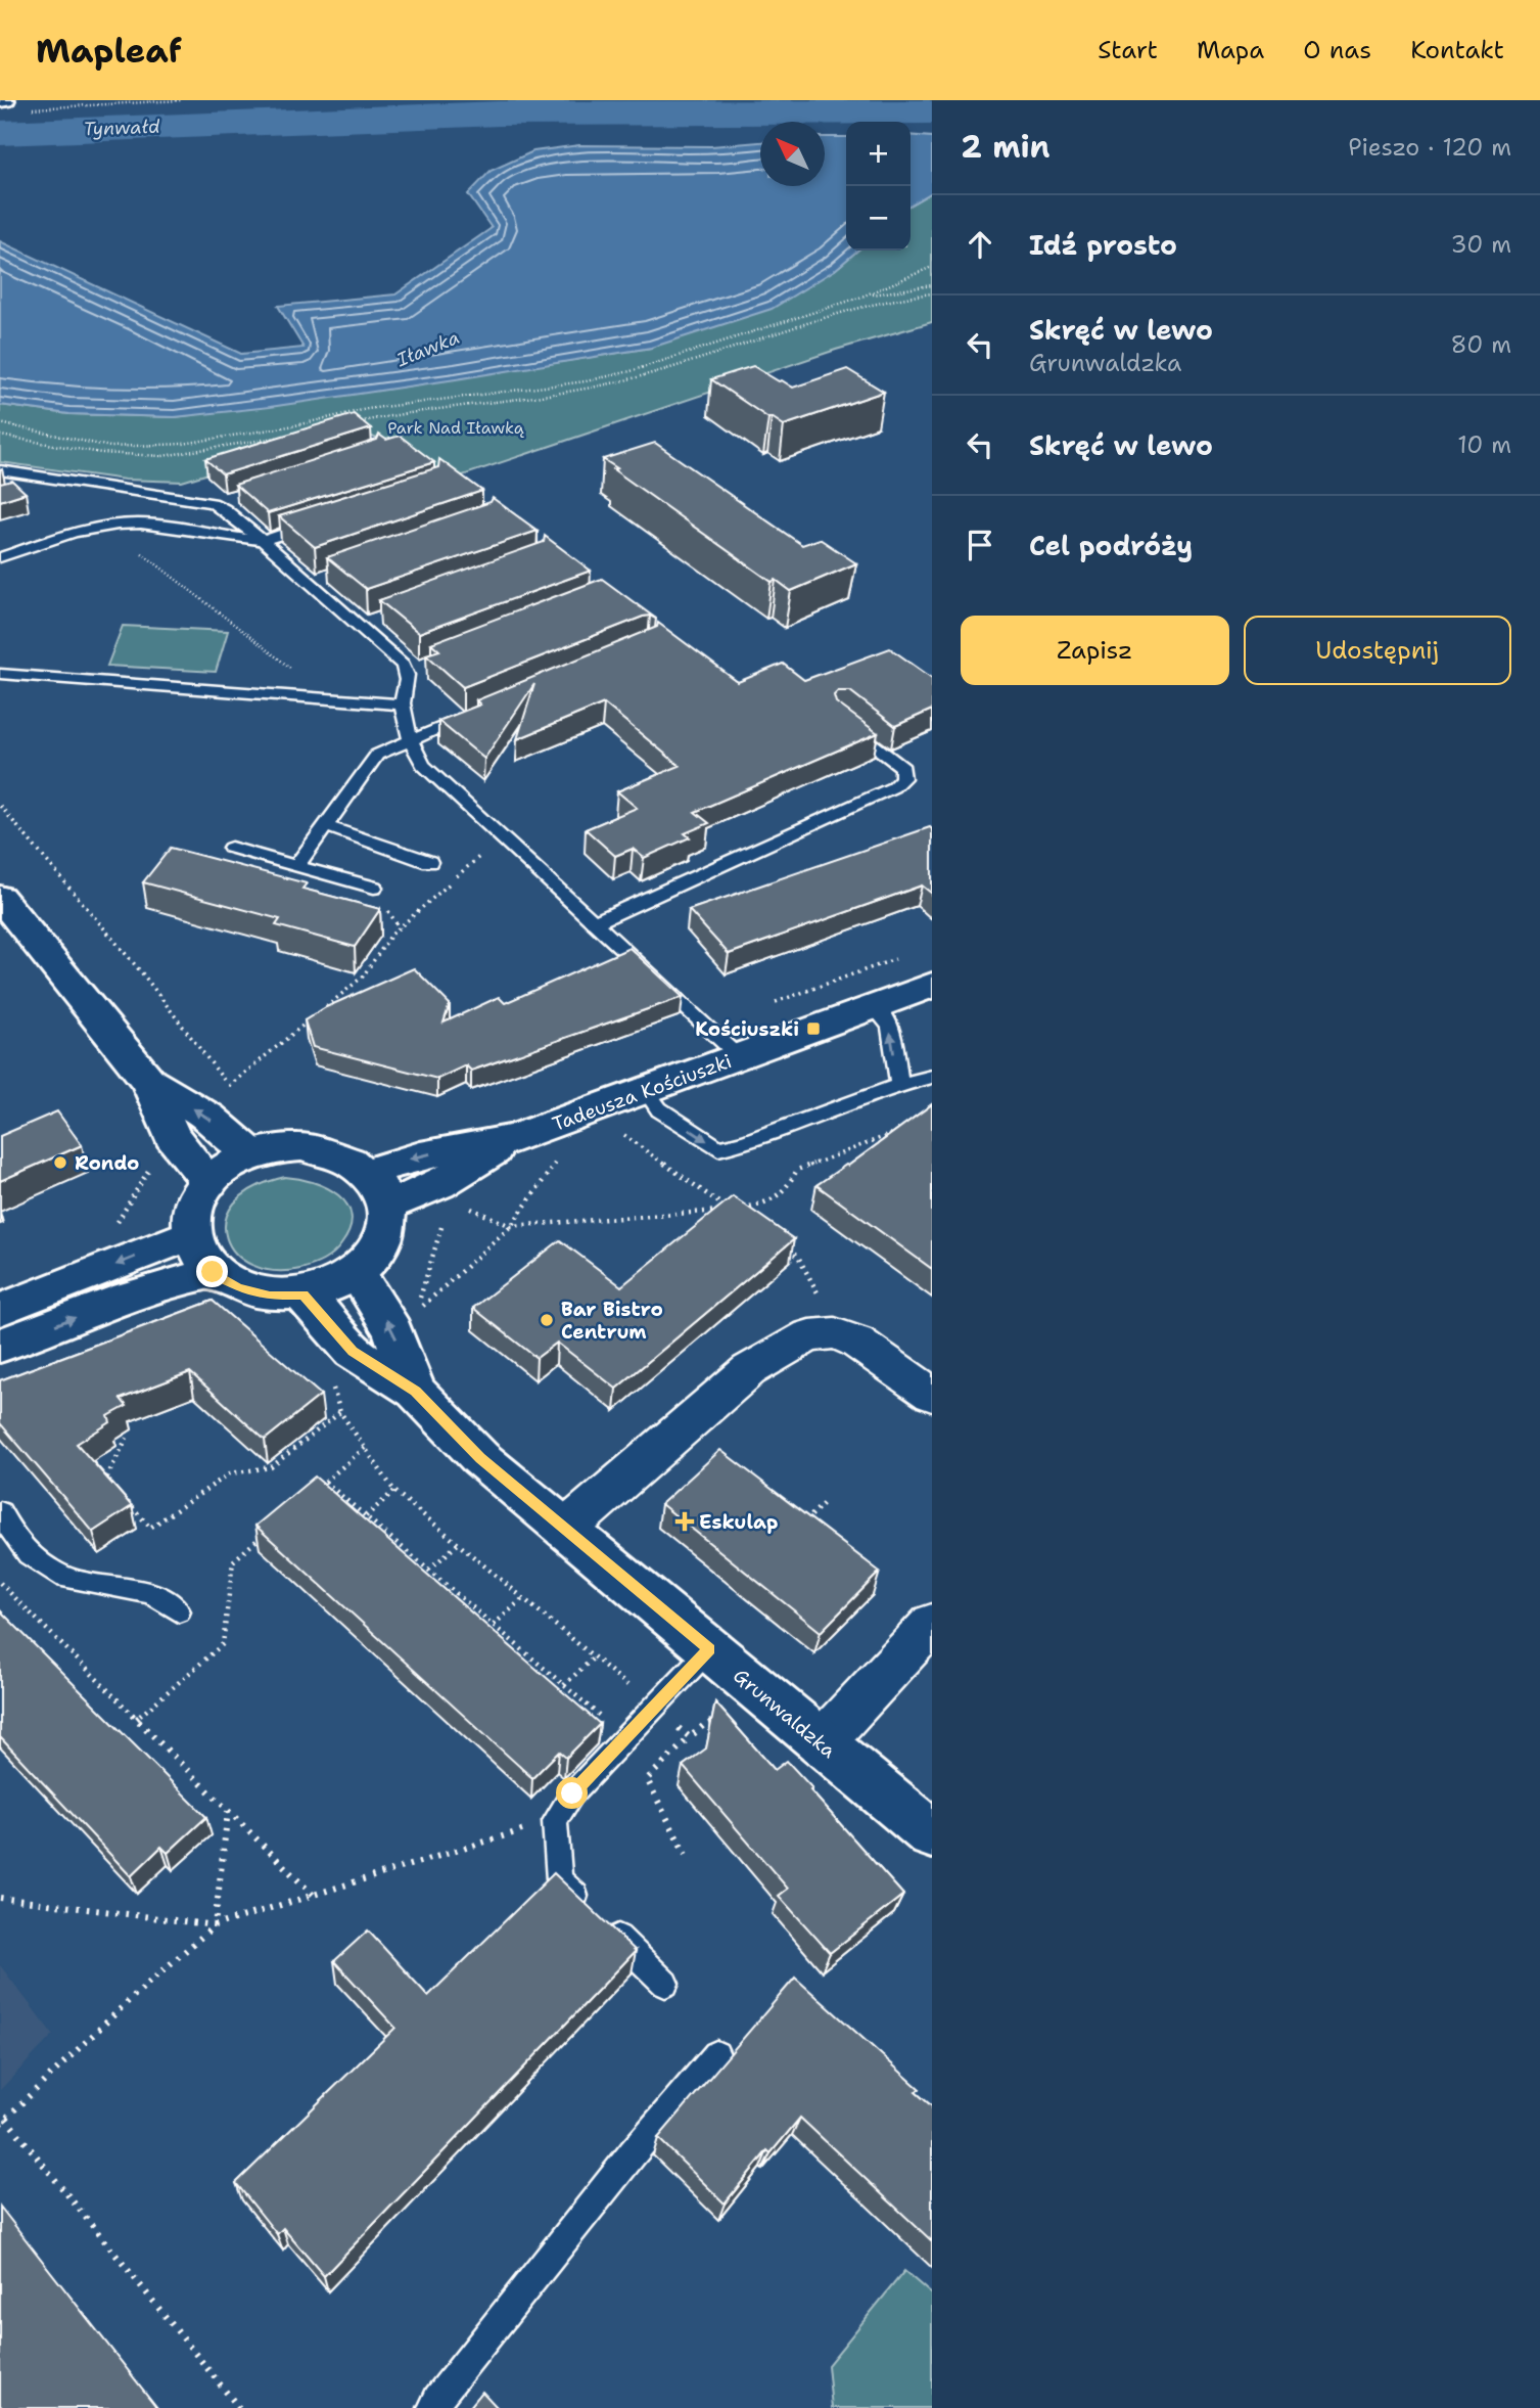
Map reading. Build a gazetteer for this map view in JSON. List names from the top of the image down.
{
  "streets": {
    "main road": ["Tadeusza Kościuszki", "Grunwaldzka"]
  },
  "crossings": [
    ["Tadeusza Kościuszki", "Grunwaldzka"]
  ],
  "water": ["Tynwałd", "Iławka"],
  "parks": ["Park Nad Iławką"],
  "places": {
    "transit": ["Kościuszki"],
    "other": ["Rondo", "Bar Bistro Centrum"],
    "health": ["Eskulap"]
  },
  "north": "top left",
  "page": {
    "header": "Mapleaf",
    "nav": [
      "Start",
      "Mapa",
      "O nas",
      "Kontakt"
    ],
    "heading": ["2 min", "Pieszo · 120 m"],
    "map_buttons": ["+", "−"],
    "list": [
      ["Idź prosto", "30 m"],
      ["Skręć w lewo", "Grunwaldzka", "80 m"],
      ["Skręć w lewo", "10 m"],
      "Cel podróży"
    ],
    "buttons": ["Zapisz", "Udostępnij"]
  }
}
